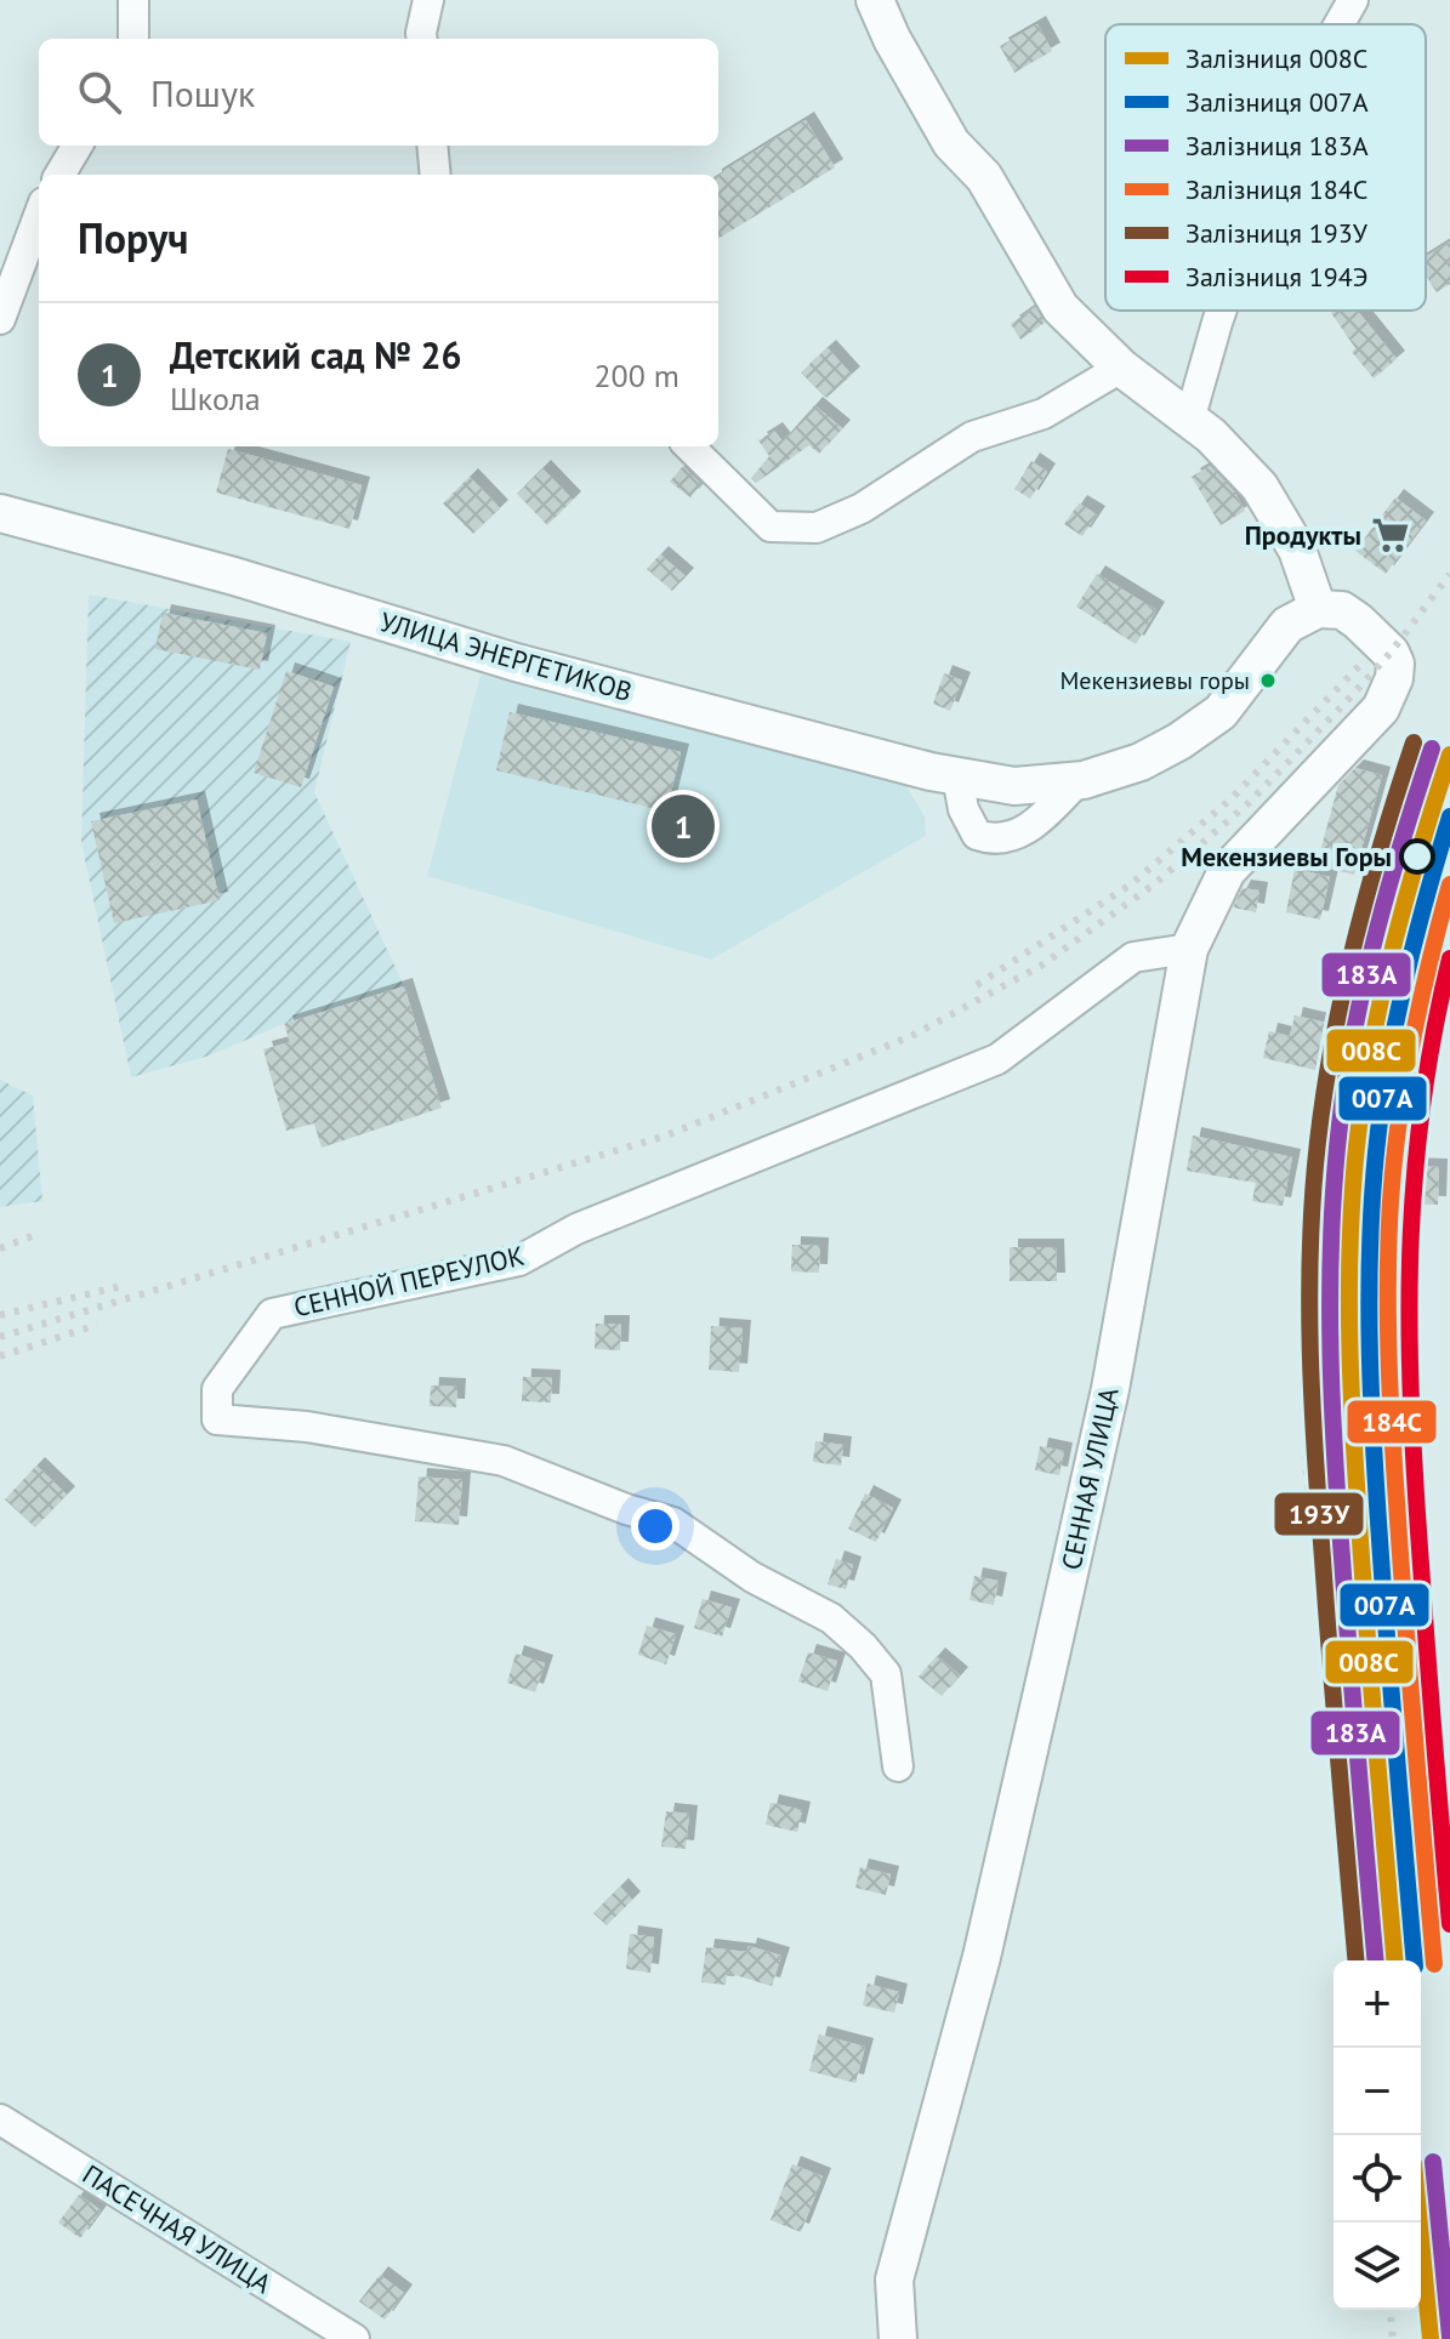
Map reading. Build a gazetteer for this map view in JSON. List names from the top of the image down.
{
  "streets": {
    "main road": ["УЛИЦА ЭНЕРГЕТИКОВ", "СЕННАЯ УЛИЦА"],
    "street": ["СЕННОЙ ПЕРЕУЛОК", "ПАСЕЧНАЯ УЛИЦА"]
  },
  "crossings": [
    ["УЛИЦА ЭНЕРГЕТИКОВ", "СЕННАЯ УЛИЦА"],
    ["СЕННОЙ ПЕРЕУЛОК", "СЕННАЯ УЛИЦА"]
  ],
  "places": {
    "supermarket": ["Продукты"],
    "other": ["Мекензиевы горы", "Мекензиевы Горы"]
  },
  "lines": [
    "rail line 193У",
    "rail line 183А",
    "rail line 008С",
    "rail line 007А",
    "rail line 184С",
    "rail line 194Э"
  ],
  "legend": [
    "Залізниця 008С",
    "Залізниця 007А",
    "Залізниця 183А",
    "Залізниця 184С",
    "Залізниця 193У",
    "Залізниця 194Э"
  ],
  "page": {
    "search": "Пошук",
    "heading": "Поруч",
    "list": [
      {
        "mark": "1",
        "name": "Детский сад № 26",
        "note": "Школа",
        "value": "200 m"
      }
    ],
    "pins": "1",
    "map_buttons": ["+", "−"]
  }
}
